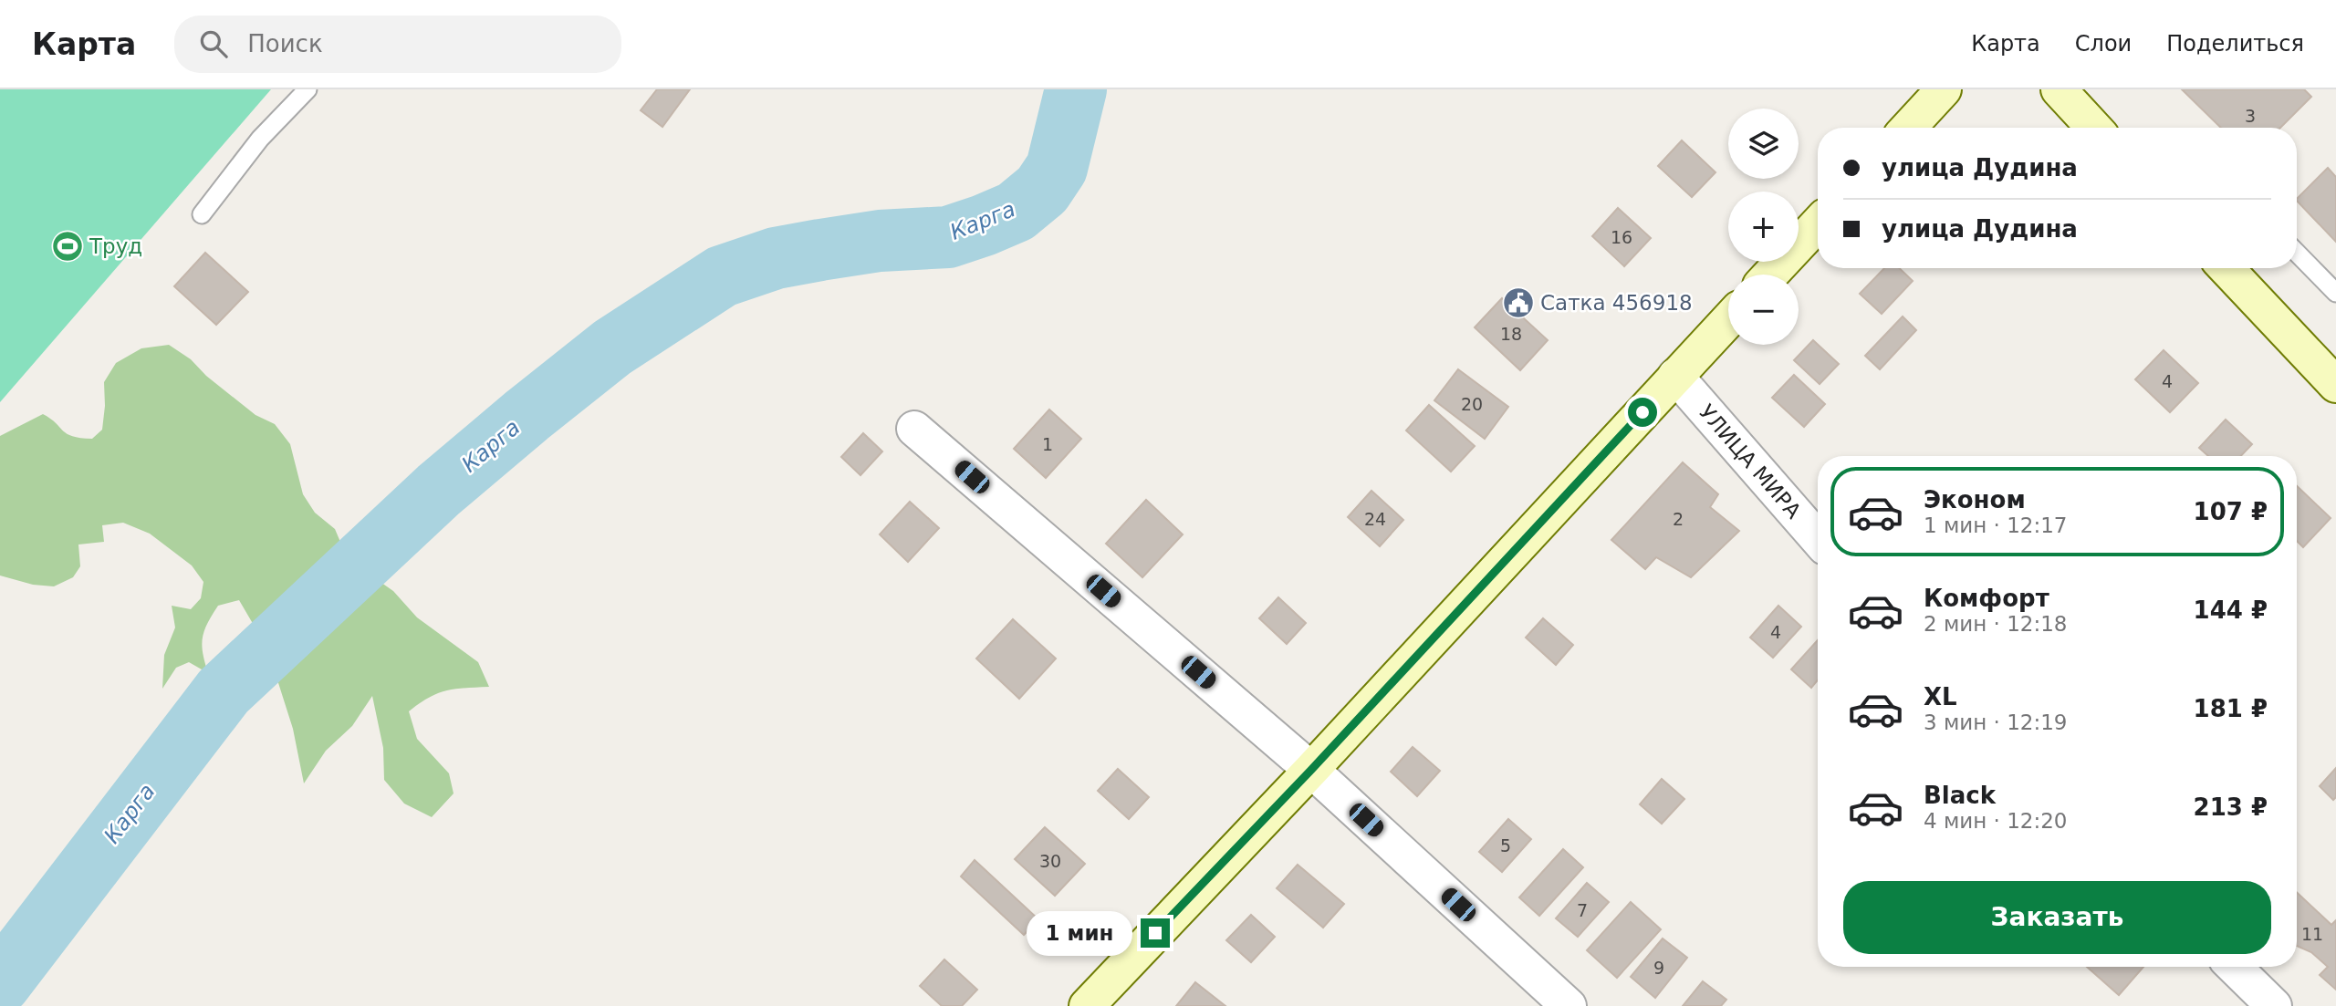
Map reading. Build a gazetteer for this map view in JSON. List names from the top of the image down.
{
  "streets": {
    "street": ["УЛИЦА МИРА"]
  },
  "water": ["Карга"],
  "places": {
    "sports": ["Труд"],
    "public building": ["Сатка 456918"]
  },
  "house_numbers": [
    "3",
    "16",
    "18",
    "4",
    "20",
    "1",
    "24",
    "2",
    "4",
    "5",
    "30",
    "7",
    "11",
    "9"
  ],
  "page": {
    "header": "Карта",
    "search": "Поиск",
    "nav": ["Карта", "Слои", "Поделиться"],
    "map_buttons": ["+", "−"],
    "banner": ["улица Дудина", "улица Дудина"],
    "list": [
      {
        "name": "Эконом",
        "note": "1 мин · 12:17",
        "value": "107 ₽"
      },
      {
        "name": "Комфорт",
        "note": "2 мин · 12:18",
        "value": "144 ₽"
      },
      {
        "name": "XL",
        "note": "3 мин · 12:19",
        "value": "181 ₽"
      },
      {
        "name": "Black",
        "note": "4 мин · 12:20",
        "value": "213 ₽"
      }
    ],
    "buttons": "Заказать",
    "bubble": "1 мин"
  }
}
